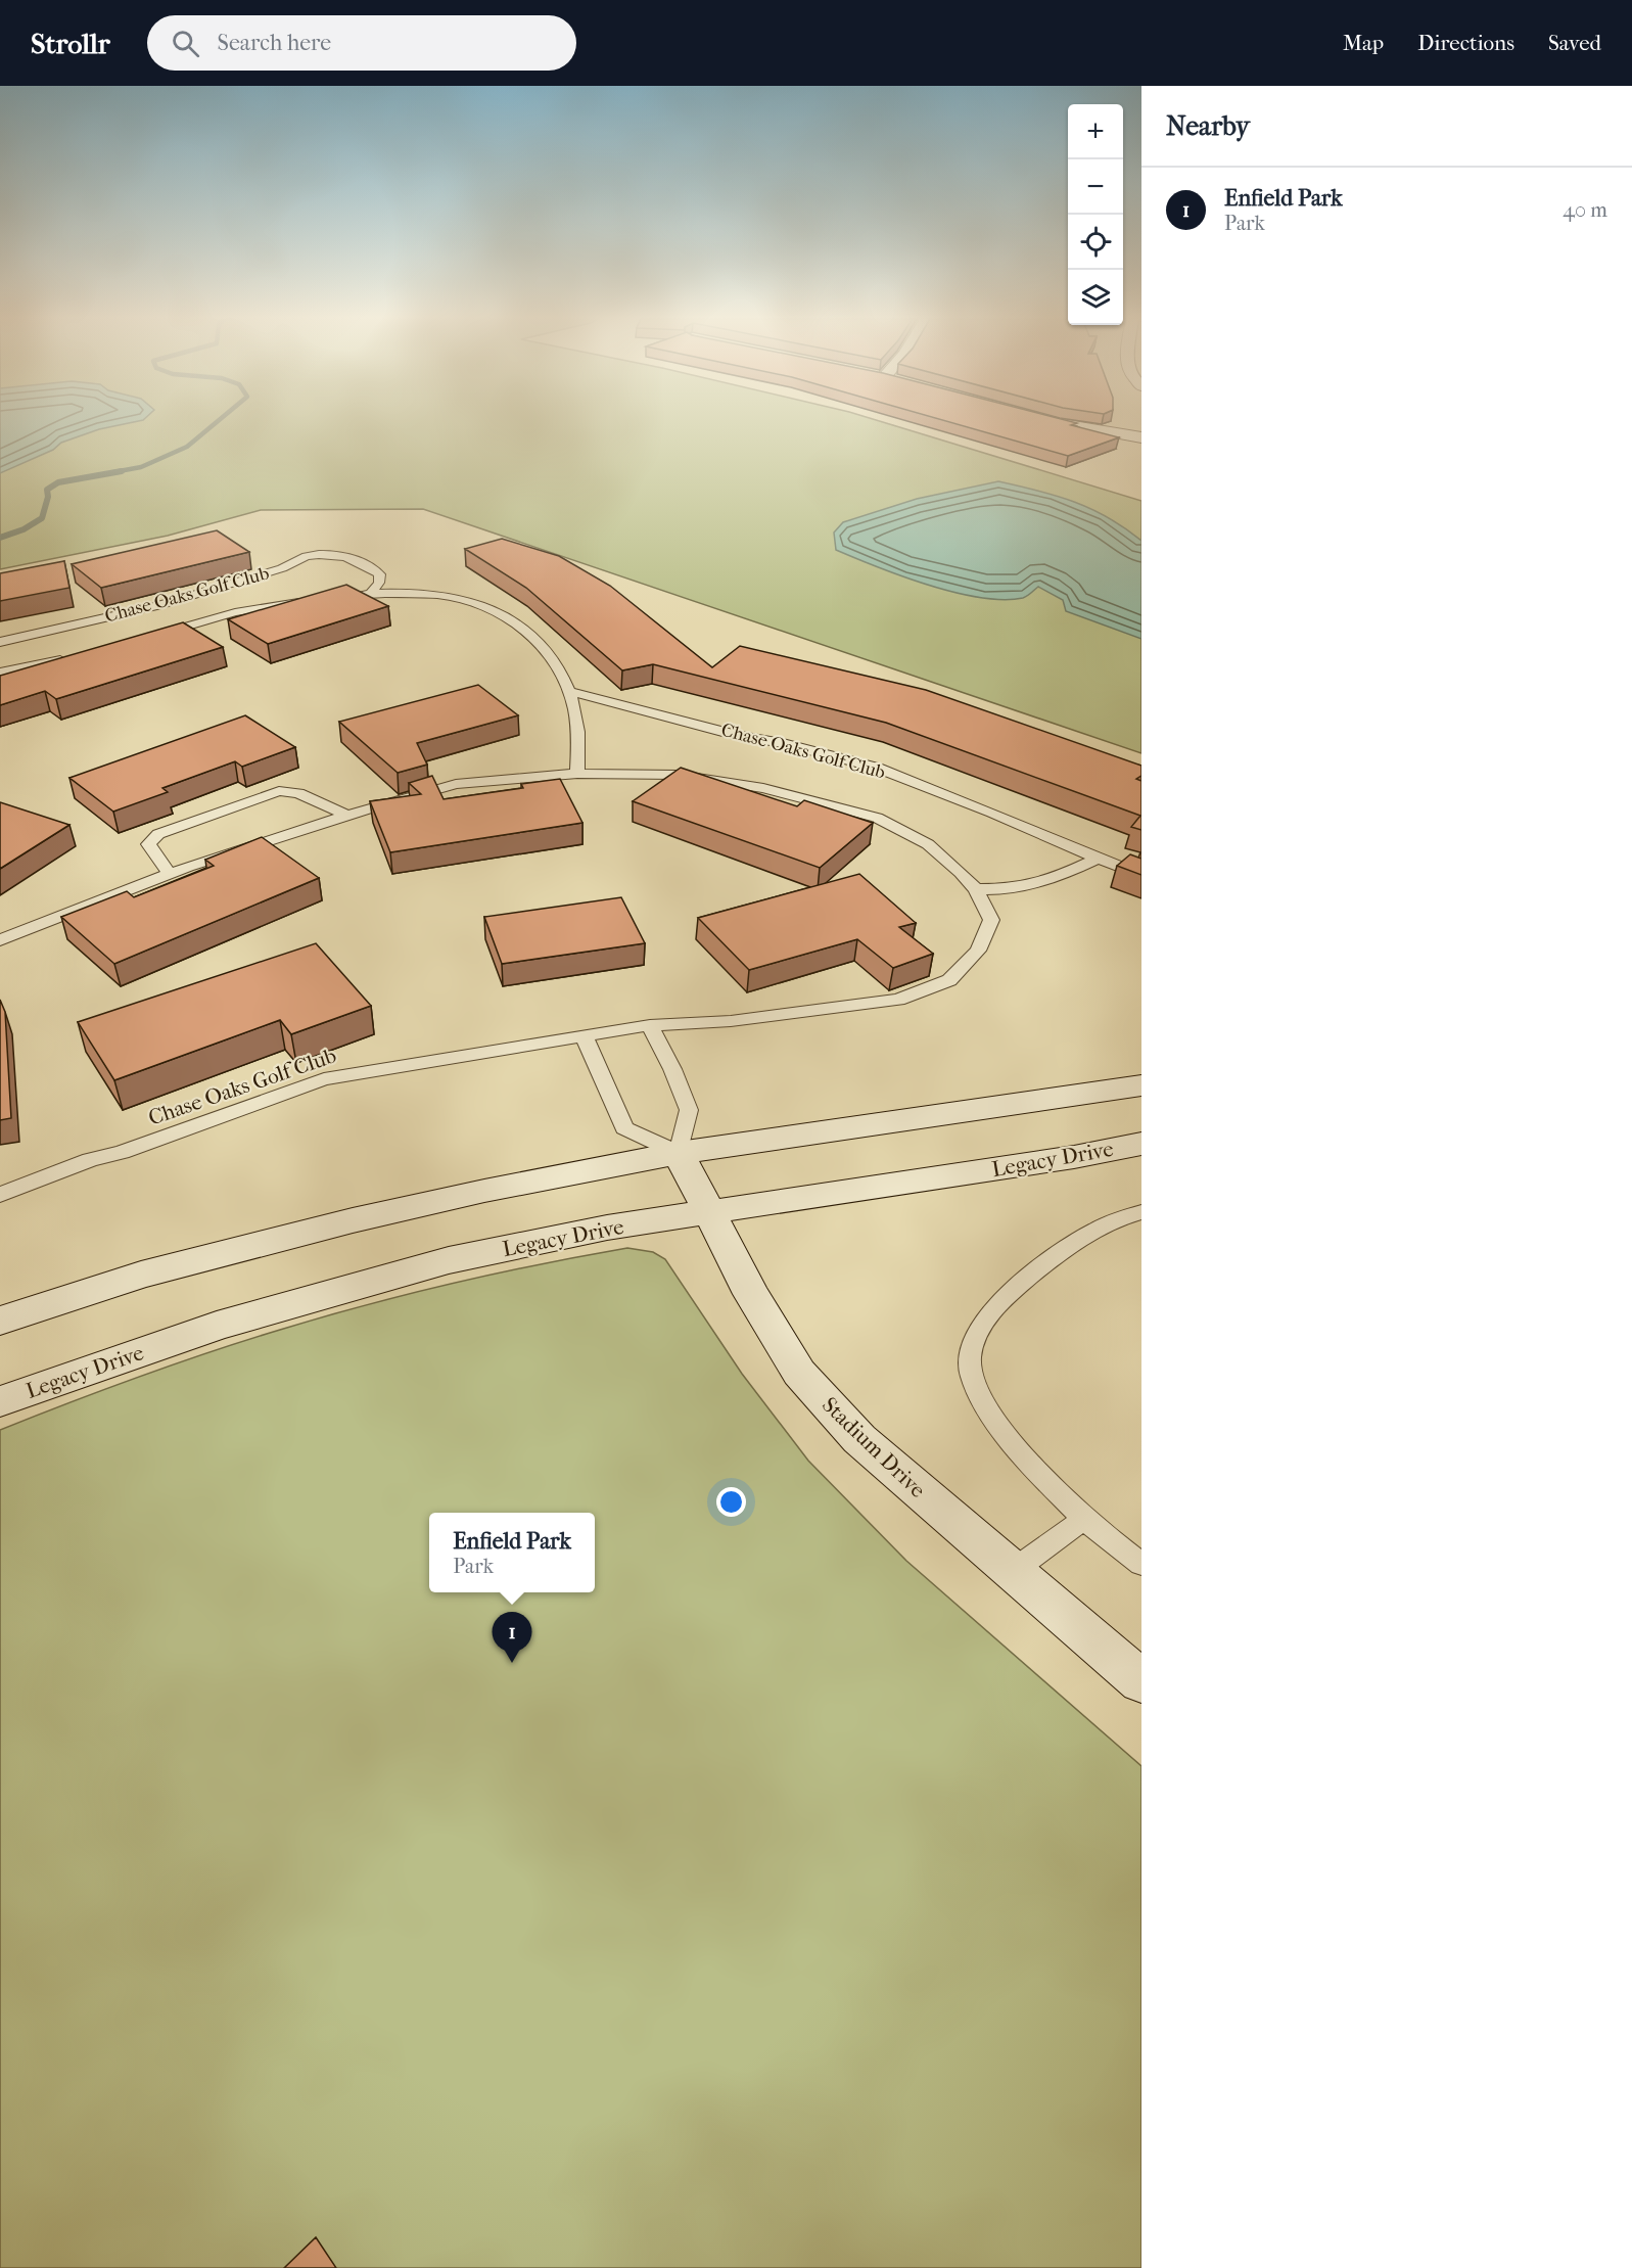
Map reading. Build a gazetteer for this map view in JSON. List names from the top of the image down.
{
  "streets": {
    "main road": ["Legacy Drive", "Stadium Drive"],
    "lane": ["Chase Oaks Golf Club"]
  },
  "crossings": [
    ["Legacy Drive", "Stadium Drive"]
  ],
  "page": {
    "header": "Strollr",
    "search": "Search here",
    "nav": ["Map", "Directions", "Saved"],
    "heading": "Nearby",
    "map_buttons": ["+", "−"],
    "list": [
      {
        "mark": "1",
        "name": "Enfield Park",
        "note": "Park",
        "value": "40 m"
      }
    ],
    "popup": ["Enfield Park", "Park"],
    "pins": "1"
  }
}
